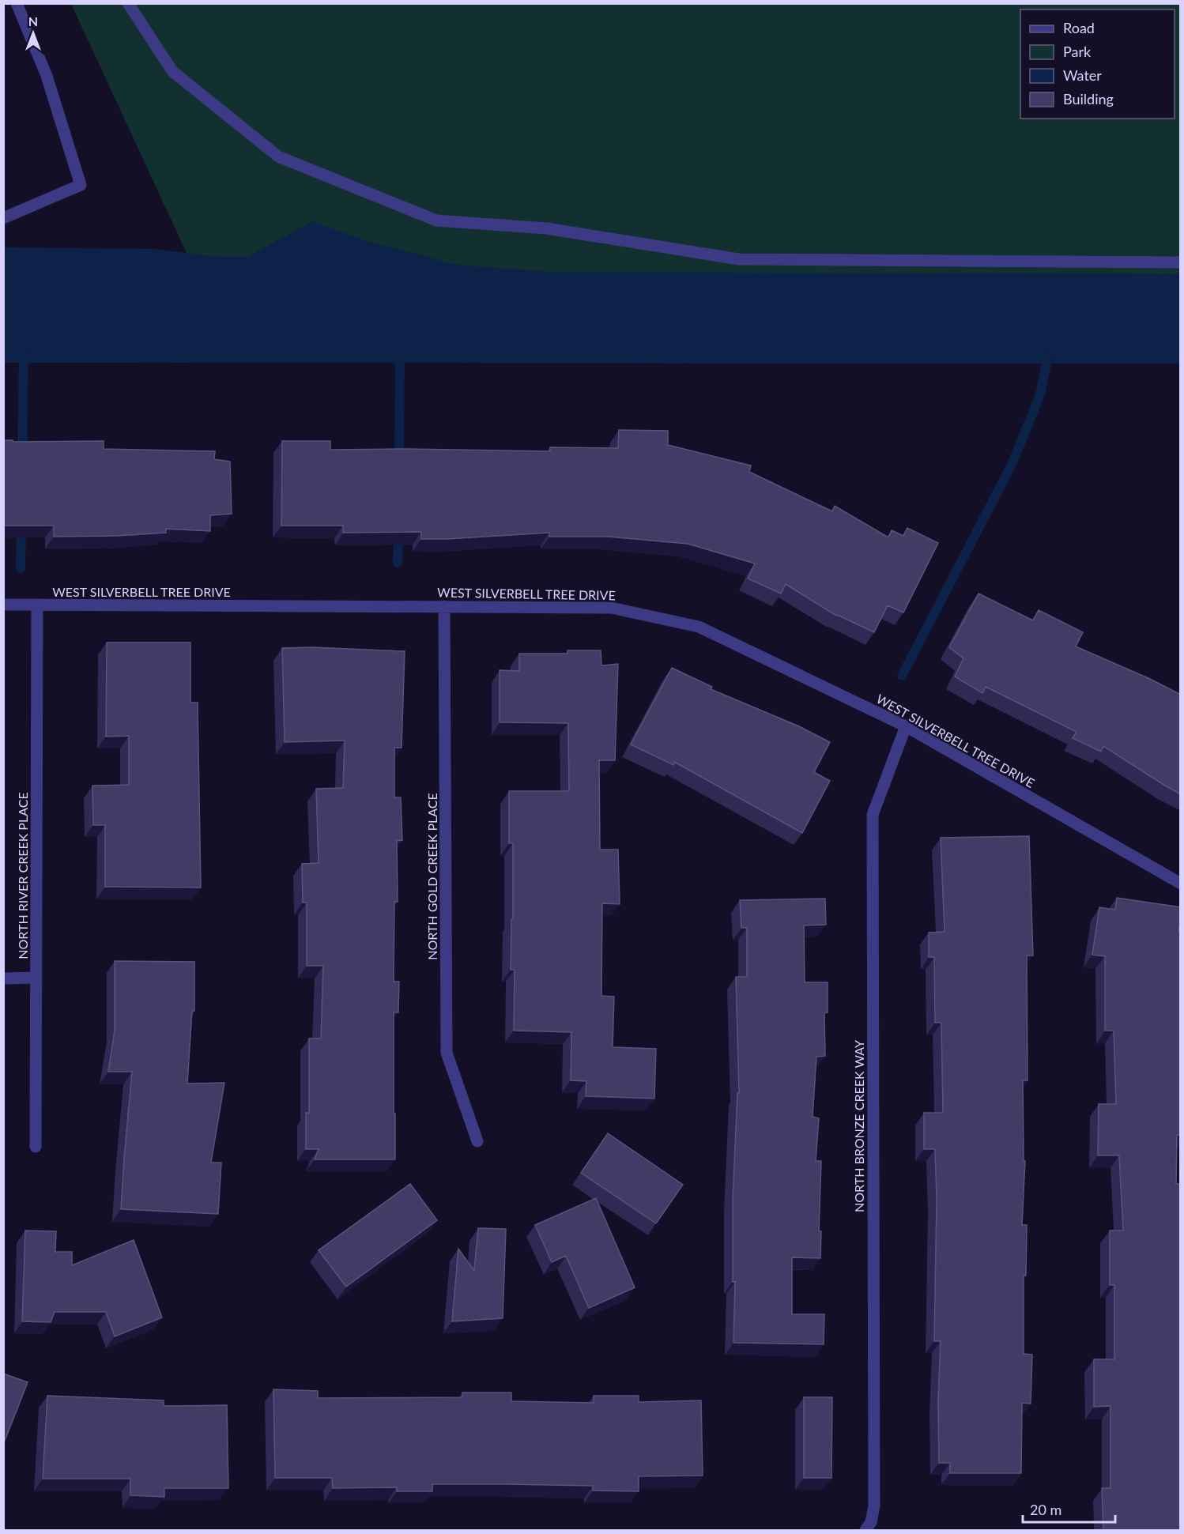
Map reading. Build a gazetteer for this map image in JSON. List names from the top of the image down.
{
  "streets": {
    "street": [
      "WEST SILVERBELL TREE DRIVE",
      "NORTH RIVER CREEK PLACE",
      "NORTH GOLD CREEK PLACE",
      "NORTH BRONZE CREEK WAY"
    ]
  },
  "crossings": [
    ["WEST SILVERBELL TREE DRIVE", "NORTH RIVER CREEK PLACE"],
    ["WEST SILVERBELL TREE DRIVE", "NORTH GOLD CREEK PLACE"],
    ["WEST SILVERBELL TREE DRIVE", "NORTH BRONZE CREEK WAY"]
  ],
  "legend": [
    "Road",
    "Park",
    "Water",
    "Building"
  ],
  "scale_bar": "20 m",
  "north": "top"
}
